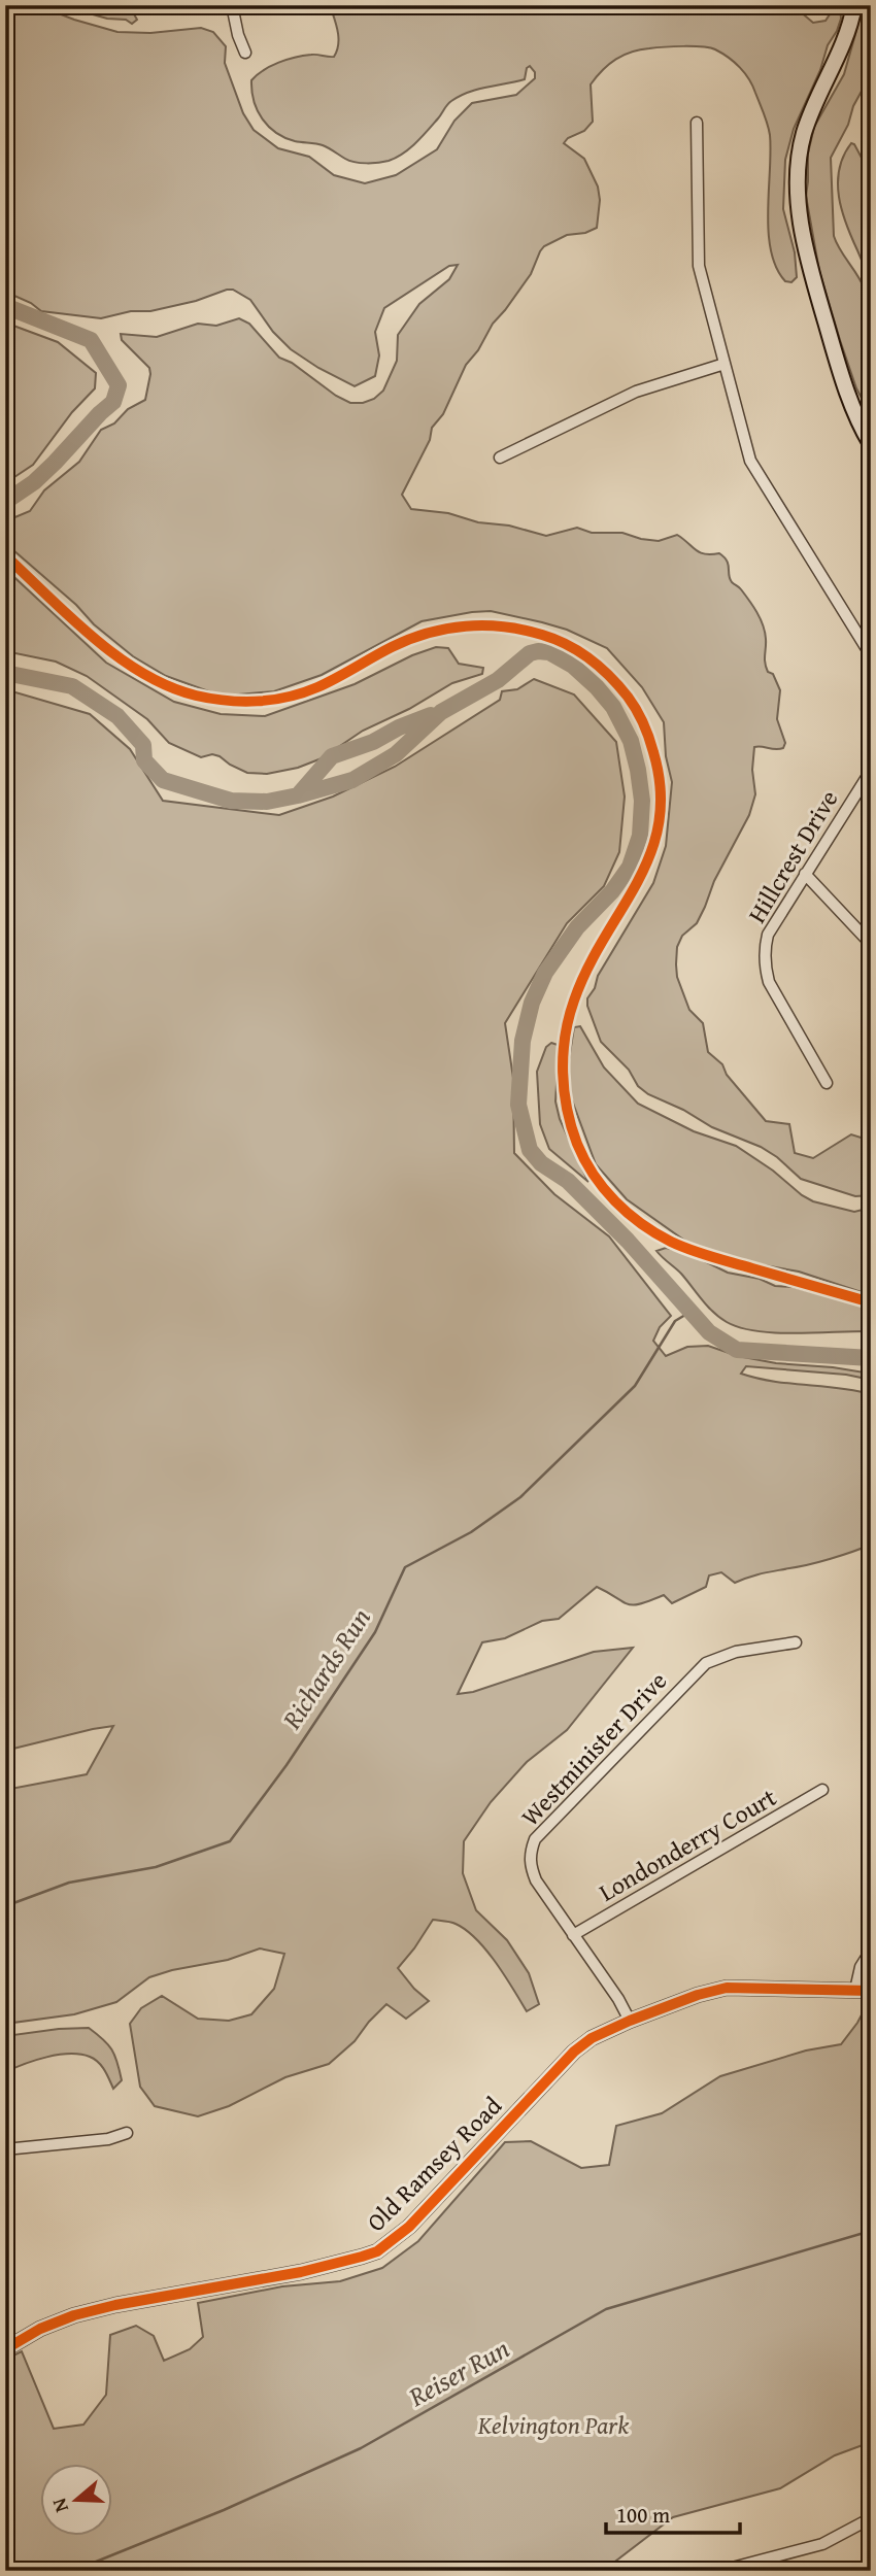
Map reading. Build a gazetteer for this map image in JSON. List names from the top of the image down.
{
  "streets": {
    "street": [
      "Hillcrest Drive",
      "Westminister Drive",
      "Londonderry Court",
      "Old Ramsey Road"
    ]
  },
  "crossings": [
    ["Westminister Drive", "Londonderry Court"],
    ["Westminister Drive", "Old Ramsey Road"]
  ],
  "water": ["Richards Run", "Reiser Run"],
  "parks": ["Kelvington Park"],
  "scale_bar": "100 m",
  "north": "left"
}
